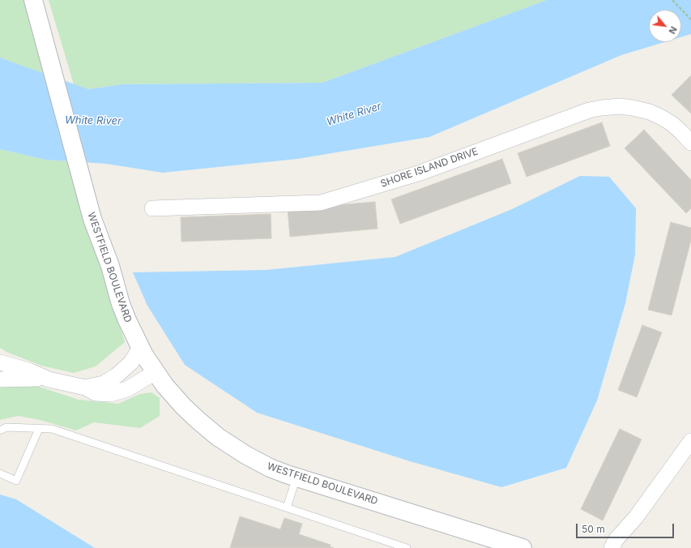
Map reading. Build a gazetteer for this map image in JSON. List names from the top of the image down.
{
  "streets": {
    "street": ["SHORE ISLAND DRIVE", "WESTFIELD BOULEVARD"]
  },
  "water": ["White River"],
  "scale_bar": "50 m",
  "north": "bottom right"
}
